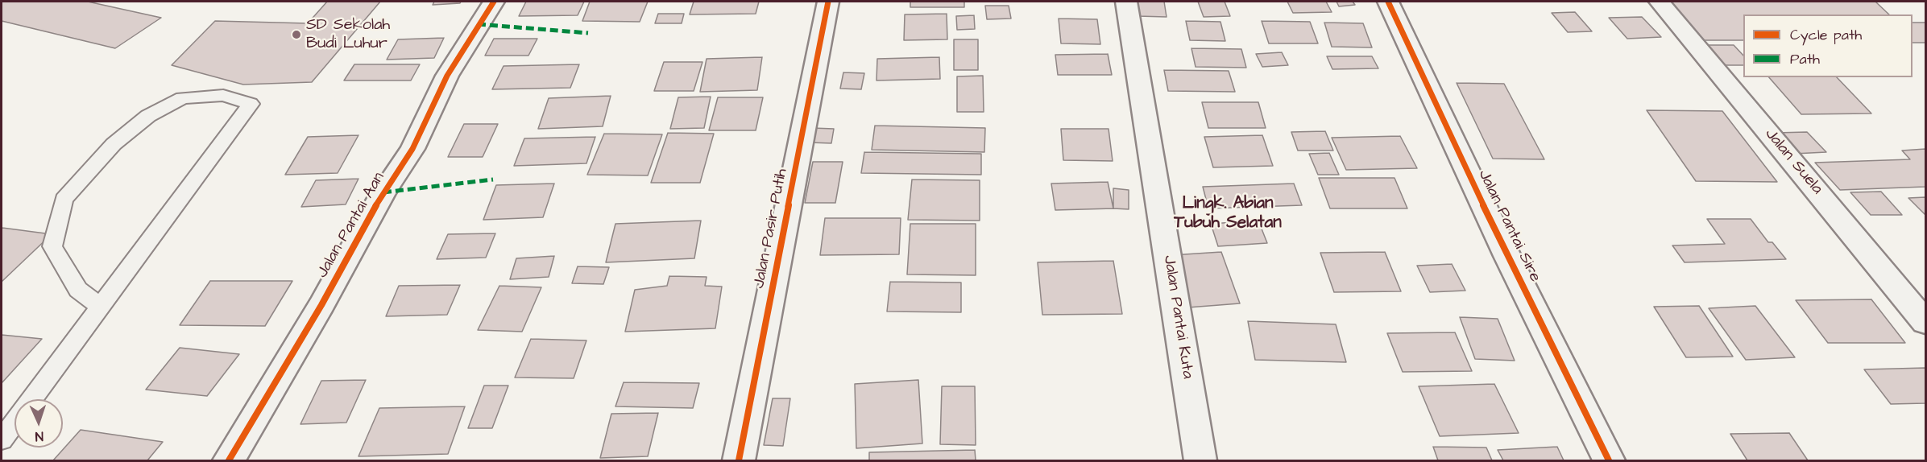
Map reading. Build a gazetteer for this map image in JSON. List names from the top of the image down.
{
  "streets": {
    "street": [
      "Jalan Suela",
      "Jalan Pantai Aan",
      "Jalan Pantai Sire",
      "Jalan Pasir Putih",
      "Jalan Pantai Kuta"
    ]
  },
  "districts": ["Lingk. Abian Tubuh Selatan"],
  "places": ["SD Sekolah Budi Luhur"],
  "legend": ["Cycle path", "Path"],
  "north": "bottom"
}
